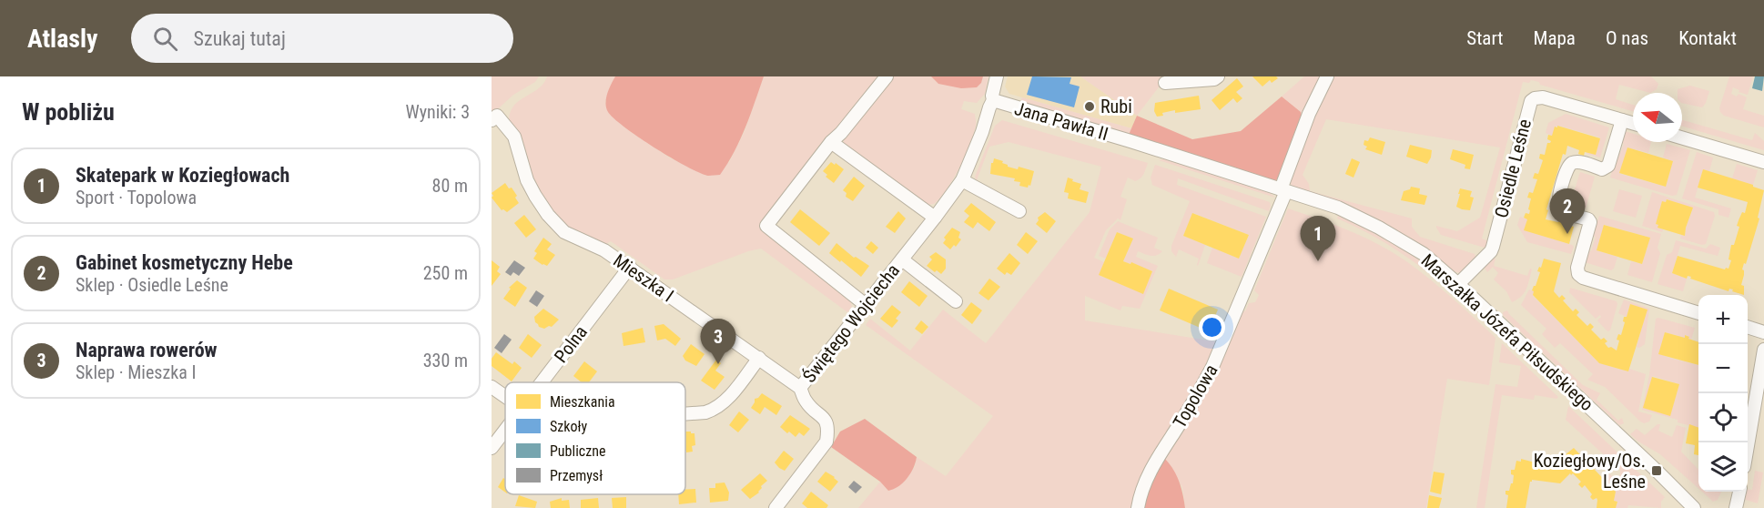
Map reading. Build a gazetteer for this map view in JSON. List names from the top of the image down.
{
  "streets": {
    "street": [
      "Jana Pawła II",
      "Osiedle Leśne",
      "Mieszka I",
      "Świętego Wojciecha",
      "Marszałka Józefa Piłsudskiego",
      "Polna",
      "Topolowa"
    ]
  },
  "crossings": [
    ["Jana Pawła II", "Świętego Wojciecha"],
    ["Jana Pawła II", "Marszałka Józefa Piłsudskiego"],
    ["Osiedle Leśne", "Marszałka Józefa Piłsudskiego"],
    ["Mieszka I", "Świętego Wojciecha"],
    ["Mieszka I", "Polna"],
    ["Marszałka Józefa Piłsudskiego", "Topolowa"]
  ],
  "places": {
    "other": ["Rubi"],
    "transit": ["Koziegłowy/Os. Leśne"]
  },
  "legend": [
    "Mieszkania",
    "Szkoły",
    "Publiczne",
    "Przemysł"
  ],
  "north": "left",
  "page": {
    "header": "Atlasly",
    "search": "Szukaj tutaj",
    "nav": [
      "Start",
      "Mapa",
      "O nas",
      "Kontakt"
    ],
    "heading": ["W pobliżu", "Wyniki: 3"],
    "list": [
      {
        "mark": "1",
        "name": "Skatepark w Koziegłowach",
        "note": "Sport · Topolowa",
        "value": "80 m"
      },
      {
        "mark": "2",
        "name": "Gabinet kosmetyczny Hebe",
        "note": "Sklep · Osiedle Leśne",
        "value": "250 m"
      },
      {
        "mark": "3",
        "name": "Naprawa rowerów",
        "note": "Sklep · Mieszka I",
        "value": "330 m"
      }
    ],
    "pins": ["2", "1", "3"],
    "map_buttons": ["+", "−"]
  }
}
